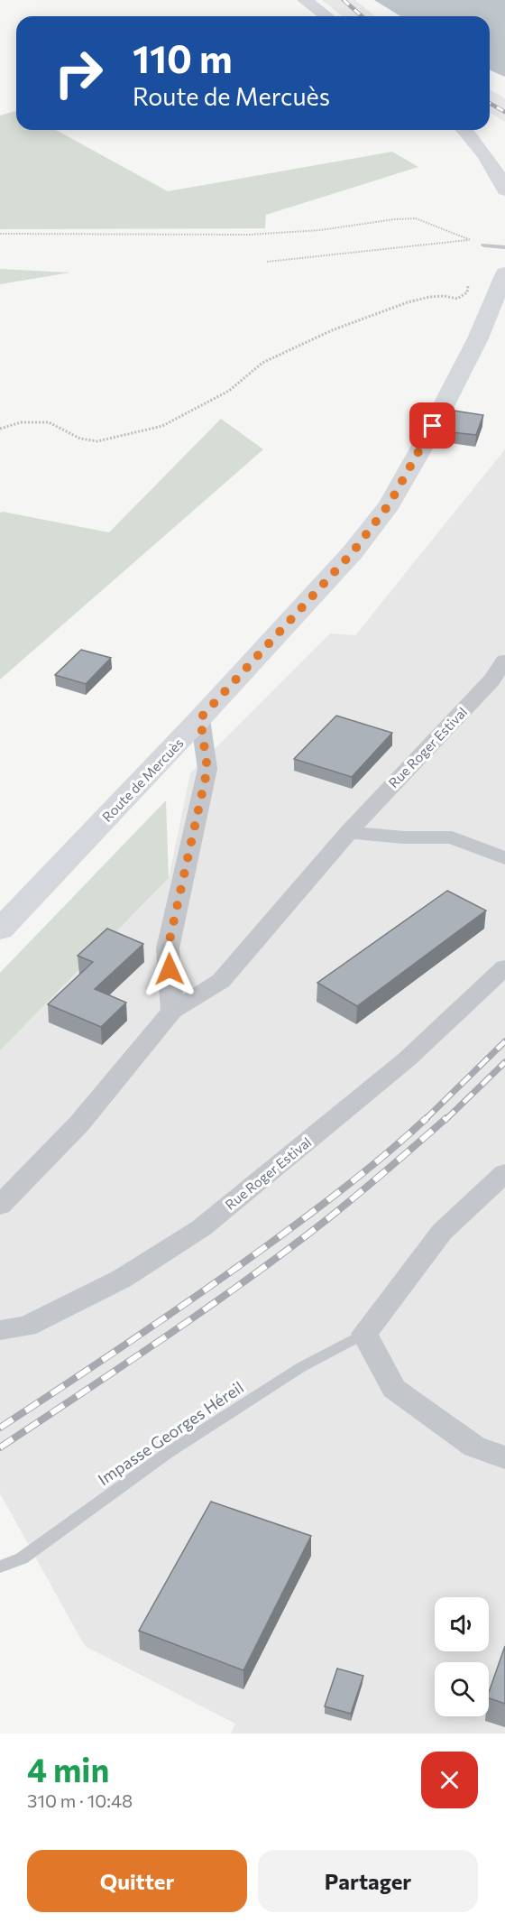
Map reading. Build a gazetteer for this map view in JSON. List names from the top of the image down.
{
  "streets": {
    "main road": ["Route de Mercuès"],
    "street": ["Rue Roger Estival"],
    "lane": ["Impasse Georges Héreil"]
  },
  "page": {
    "turn": ["110 m", "Route de Mercuès"],
    "heading": ["4 min", "310 m · 10:48"],
    "buttons": ["Quitter", "Partager"]
  }
}
